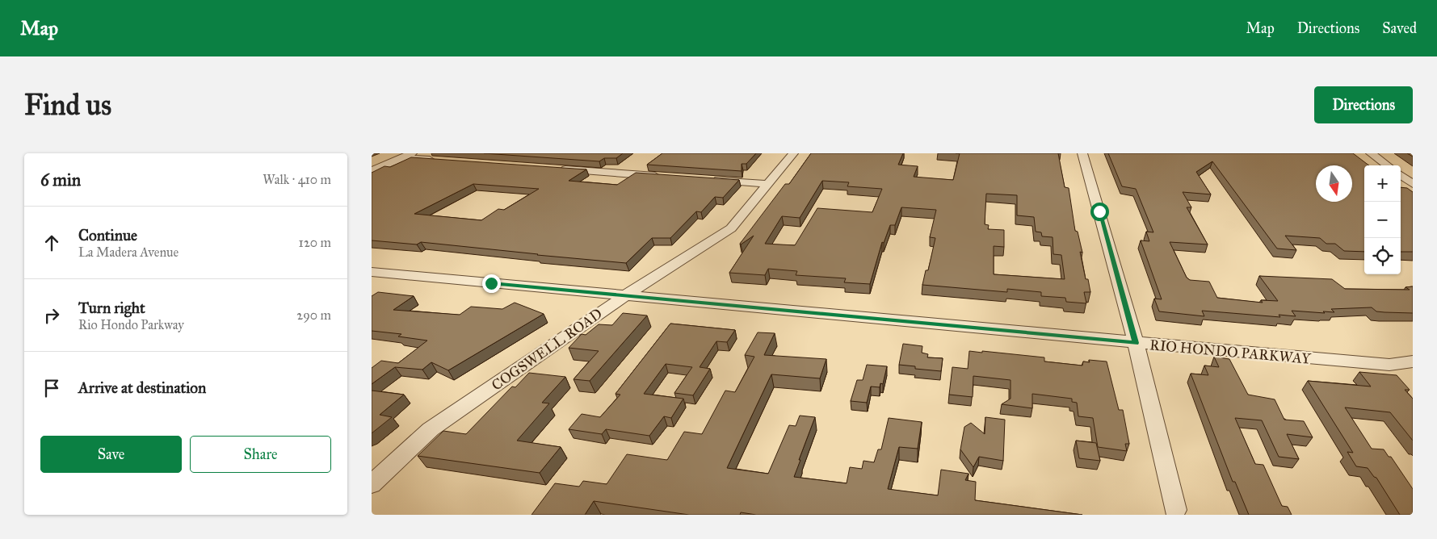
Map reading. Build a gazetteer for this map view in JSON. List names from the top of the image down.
{
  "streets": {
    "street": ["COGSWELL ROAD", "RIO HONDO PARKWAY"]
  },
  "crossings": [
    ["COGSWELL ROAD", "RIO HONDO PARKWAY"]
  ],
  "north": "bottom",
  "page": {
    "header": "Map",
    "nav": ["Map", "Directions", "Saved"],
    "buttons": [
      "Directions",
      ["Save", "Share"]
    ],
    "title": "Find us",
    "heading": ["6 min", "Walk · 410 m"],
    "map_buttons": ["+", "−"],
    "list": [
      ["Continue", "La Madera Avenue", "120 m"],
      ["Turn right", "Rio Hondo Parkway", "290 m"],
      "Arrive at destination"
    ]
  }
}
